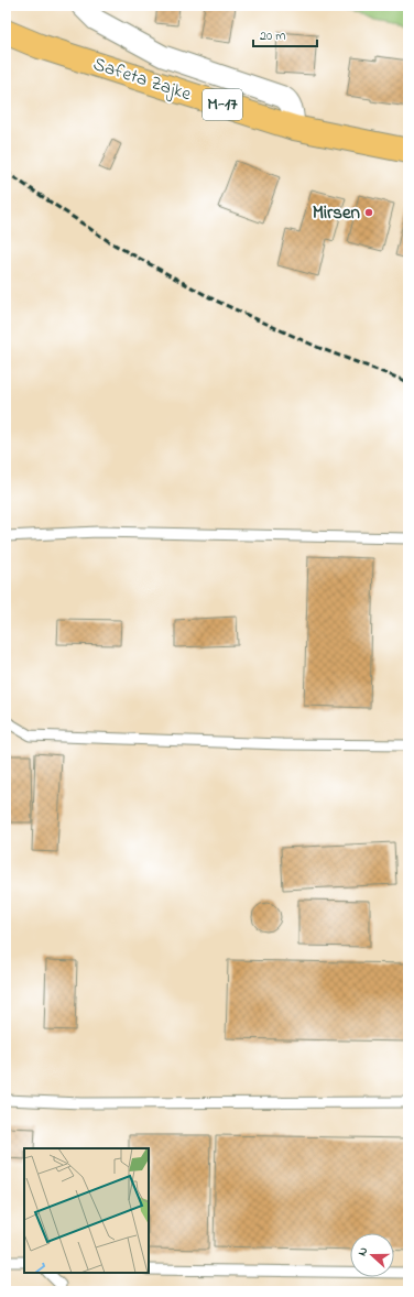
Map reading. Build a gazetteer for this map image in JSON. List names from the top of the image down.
{
  "streets": {
    "main road": ["Safeta Zajke", "M-17"]
  },
  "places": ["Mirsen"],
  "scale_bar": "20 m",
  "north": "left"
}
